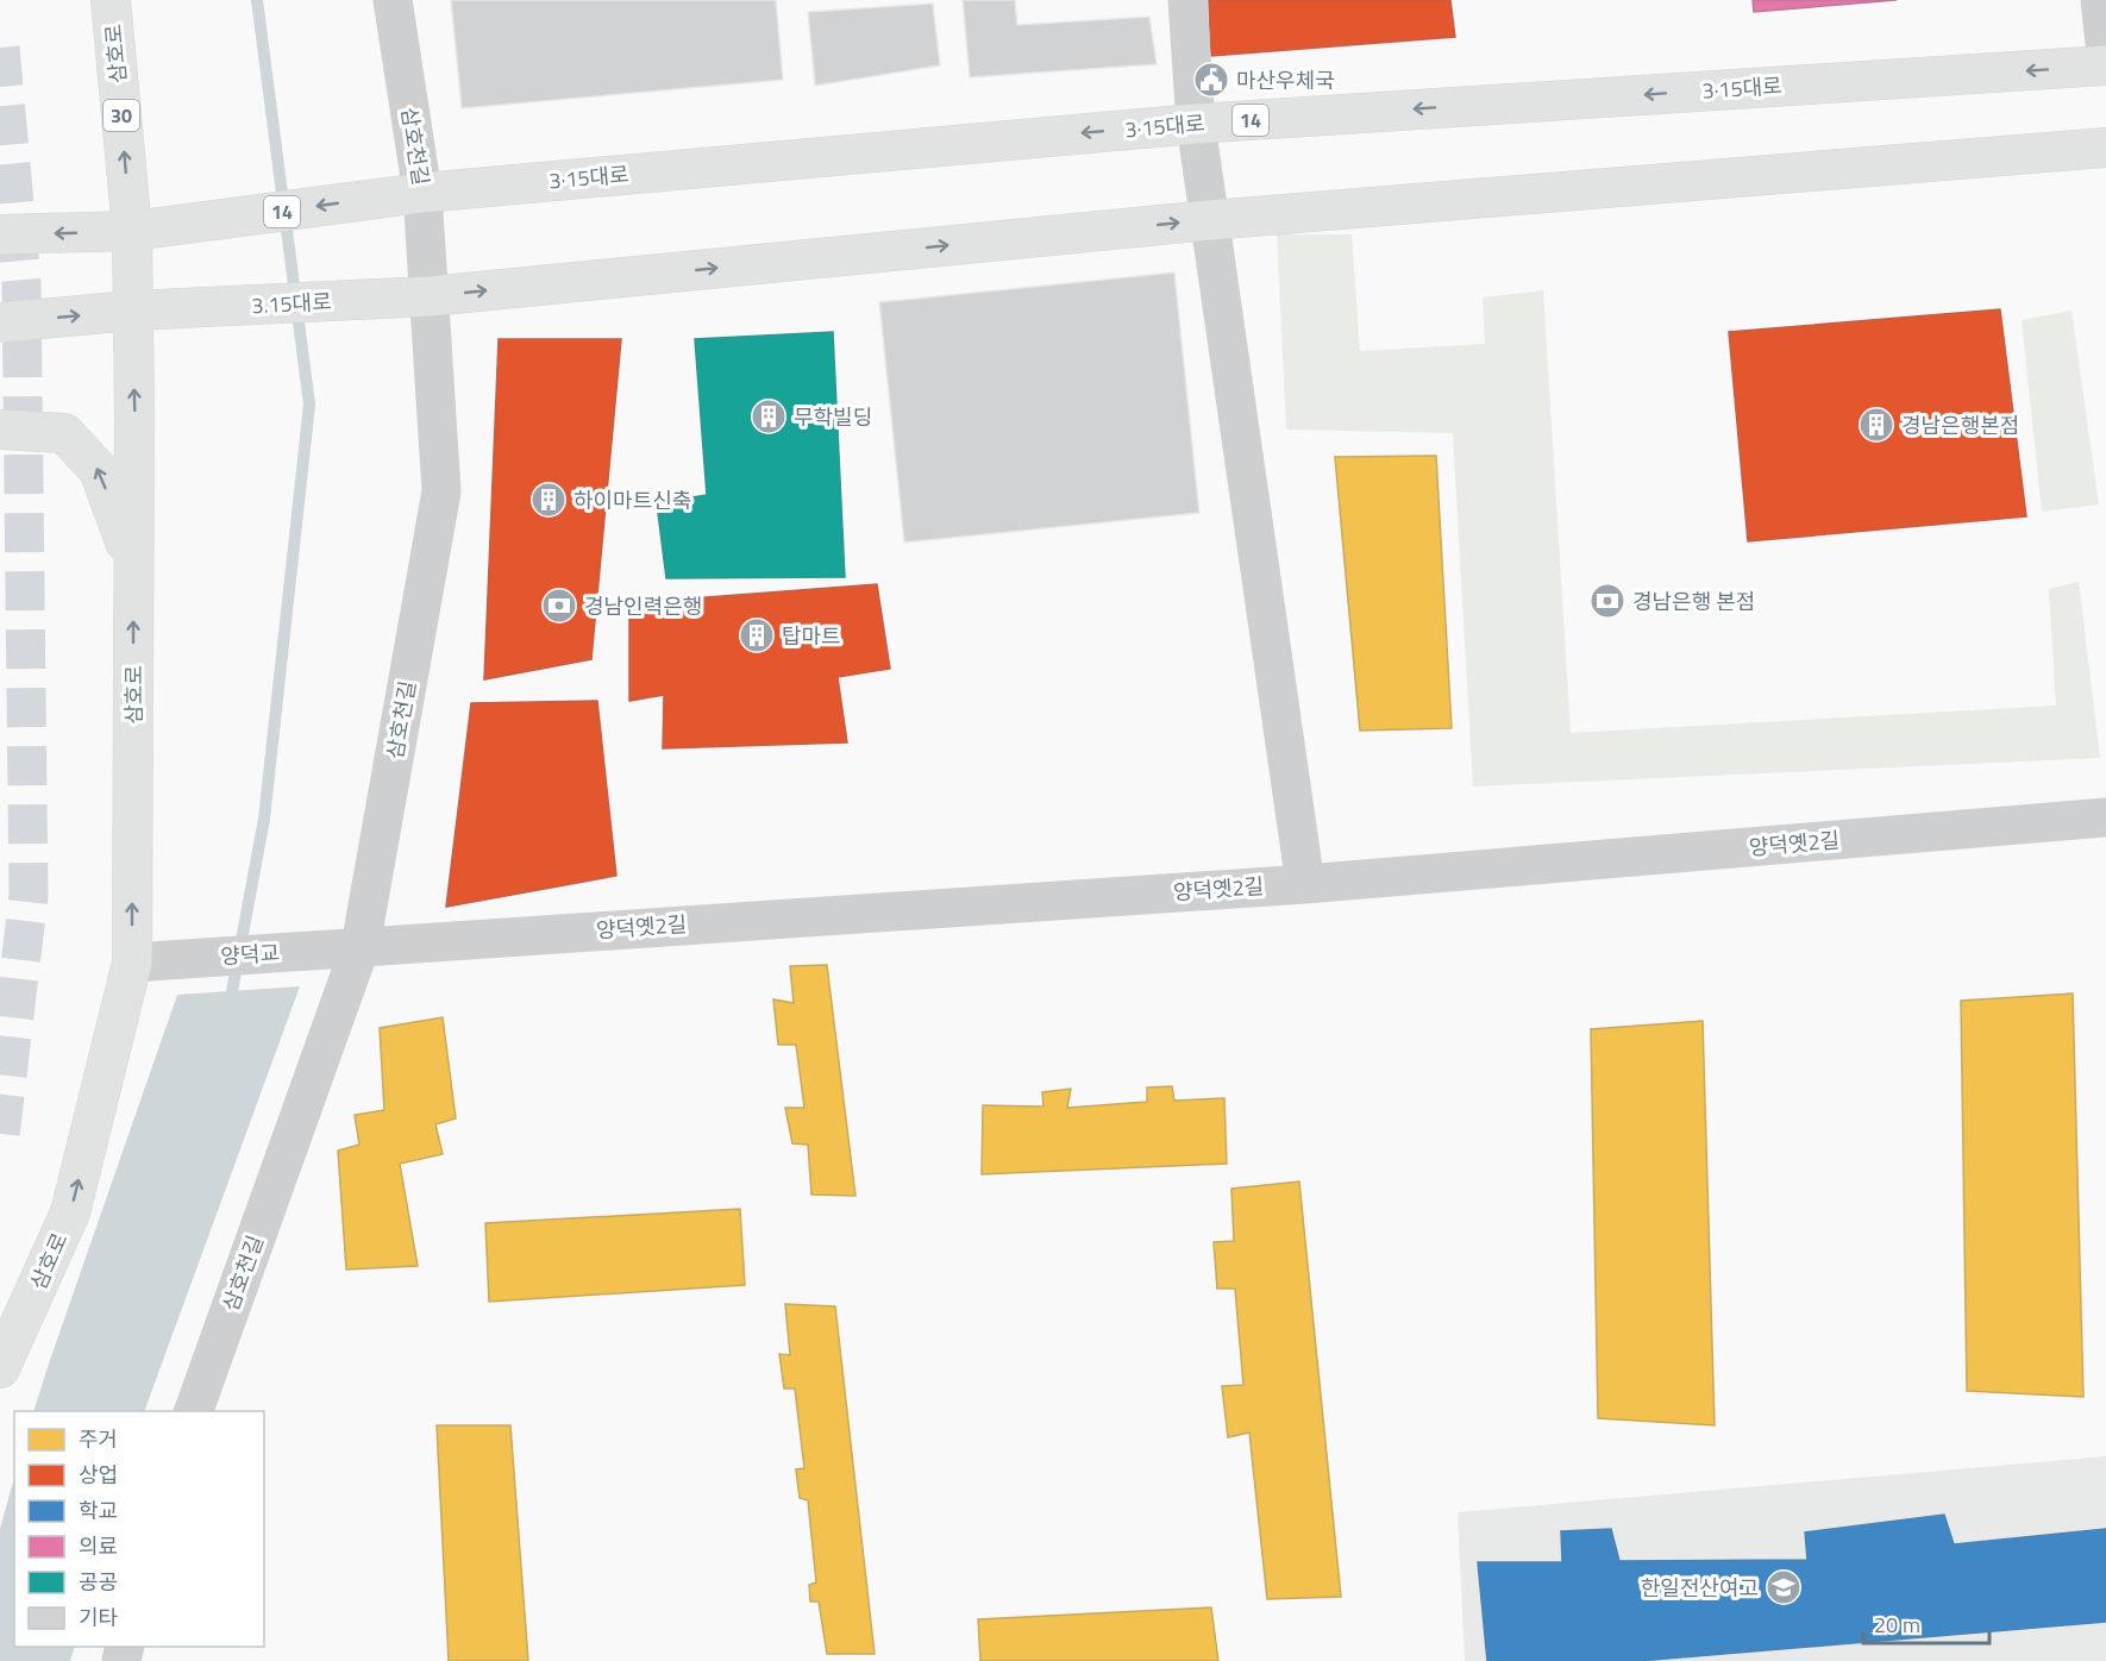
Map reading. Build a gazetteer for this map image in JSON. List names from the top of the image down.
{
  "streets": {
    "main road": [
      "삼호로",
      "3·15대로",
      "30",
      "14",
      "3.15대로"
    ],
    "street": ["삼호천길", "양덕옛2길", "양덕교"]
  },
  "crossings": [
    ["삼호로", "14"],
    ["삼호로", "3.15대로"],
    ["삼호로", "양덕교"],
    ["3·15대로", "14"],
    ["3·15대로", "삼호천길"],
    ["14", "삼호천길"],
    ["삼호천길", "3.15대로"],
    ["삼호천길", "양덕옛2길"],
    ["삼호천길", "양덕교"],
    ["양덕옛2길", "양덕교"]
  ],
  "one_way": ["삼호로"],
  "places": {
    "public building": ["마산우체국"],
    "building": [
      "무학빌딩",
      "경남은행본점",
      "하이마트신축",
      "탑마트"
    ],
    "bank": ["경남은행 본점", "경남인력은행"],
    "school or university": ["한일전산여고"]
  },
  "legend": [
    "주거",
    "상업",
    "학교",
    "의료",
    "공공",
    "기타"
  ],
  "scale_bar": "20 m"
}
